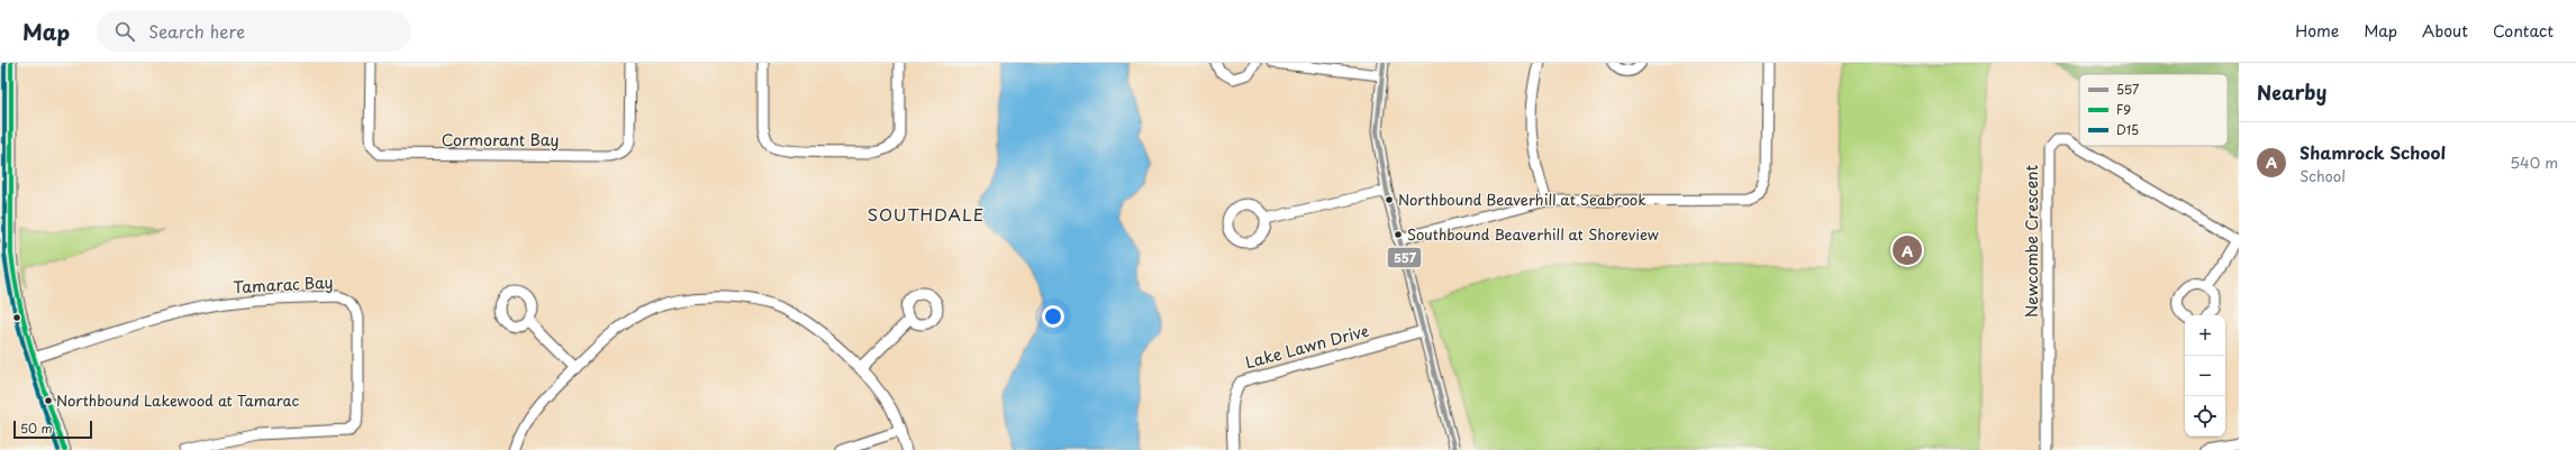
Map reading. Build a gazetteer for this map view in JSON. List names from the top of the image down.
{
  "streets": {
    "street": [
      "Cormorant Bay",
      "Newcombe Crescent",
      "Tamarac Bay",
      "Lake Lawn Drive"
    ]
  },
  "districts": ["SOUTHDALE"],
  "places": ["Northbound Beaverhill at Seabrook", "Southbound Beaverhill at Shoreview", "Northbound Lakewood at Tamarac"],
  "lines": ["transit line 557", "transit line F9", "transit line D15"],
  "legend": ["557", "F9", "D15"],
  "scale_bar": "50 m",
  "page": {
    "header": "Map",
    "search": "Search here",
    "nav": [
      "Home",
      "Map",
      "About",
      "Contact"
    ],
    "heading": "Nearby",
    "list": [
      {
        "mark": "A",
        "name": "Shamrock School",
        "note": "School",
        "value": "540 m"
      }
    ],
    "pins": "A",
    "map_buttons": ["+", "−"],
    "scale": "50 m"
  }
}
